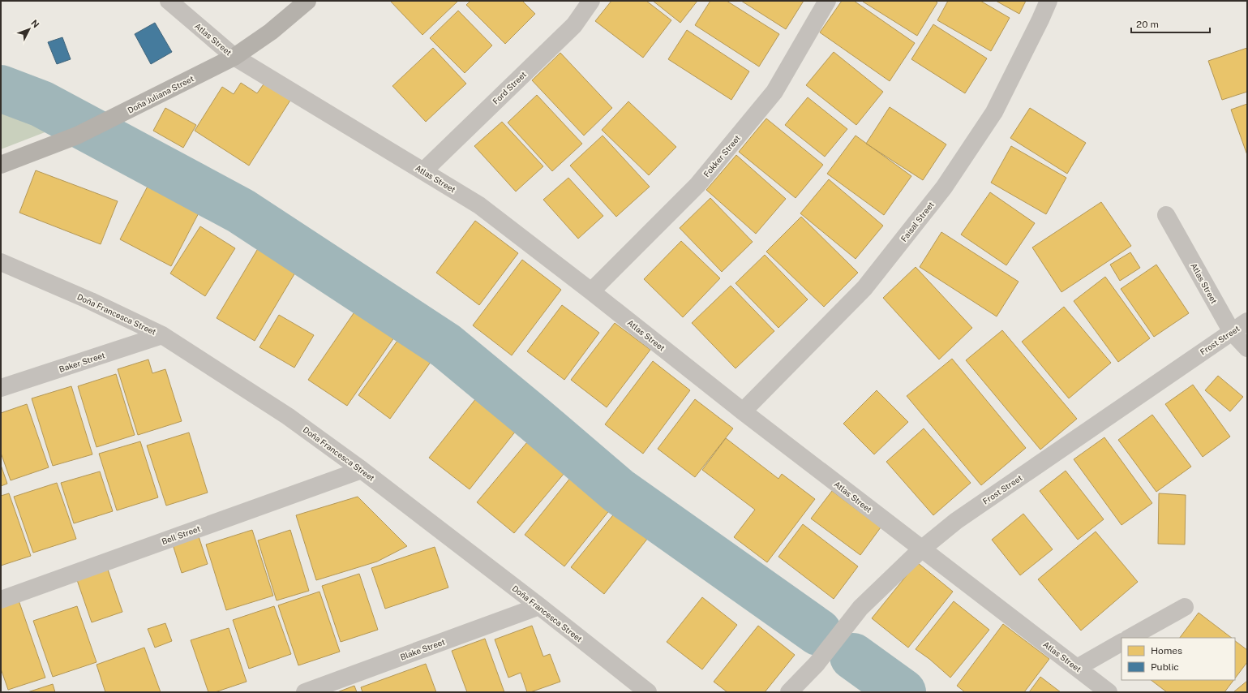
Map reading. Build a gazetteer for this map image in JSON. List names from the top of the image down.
{
  "streets": {
    "street": [
      "Atlas Street",
      "Ford Street",
      "Doña Juliana Street",
      "Fokker Street",
      "Faisal Street",
      "Doña Francesca Street",
      "Frost Street",
      "Baker Street",
      "Bell Street",
      "Blake Street"
    ]
  },
  "crossings": [
    ["Atlas Street", "Ford Street"],
    ["Atlas Street", "Doña Juliana Street"],
    ["Atlas Street", "Fokker Street"],
    ["Atlas Street", "Faisal Street"],
    ["Atlas Street", "Frost Street"],
    ["Doña Francesca Street", "Baker Street"],
    ["Doña Francesca Street", "Bell Street"],
    ["Doña Francesca Street", "Blake Street"]
  ],
  "legend": ["Homes", "Public"],
  "scale_bar": "20 m",
  "north": "top right"
}
